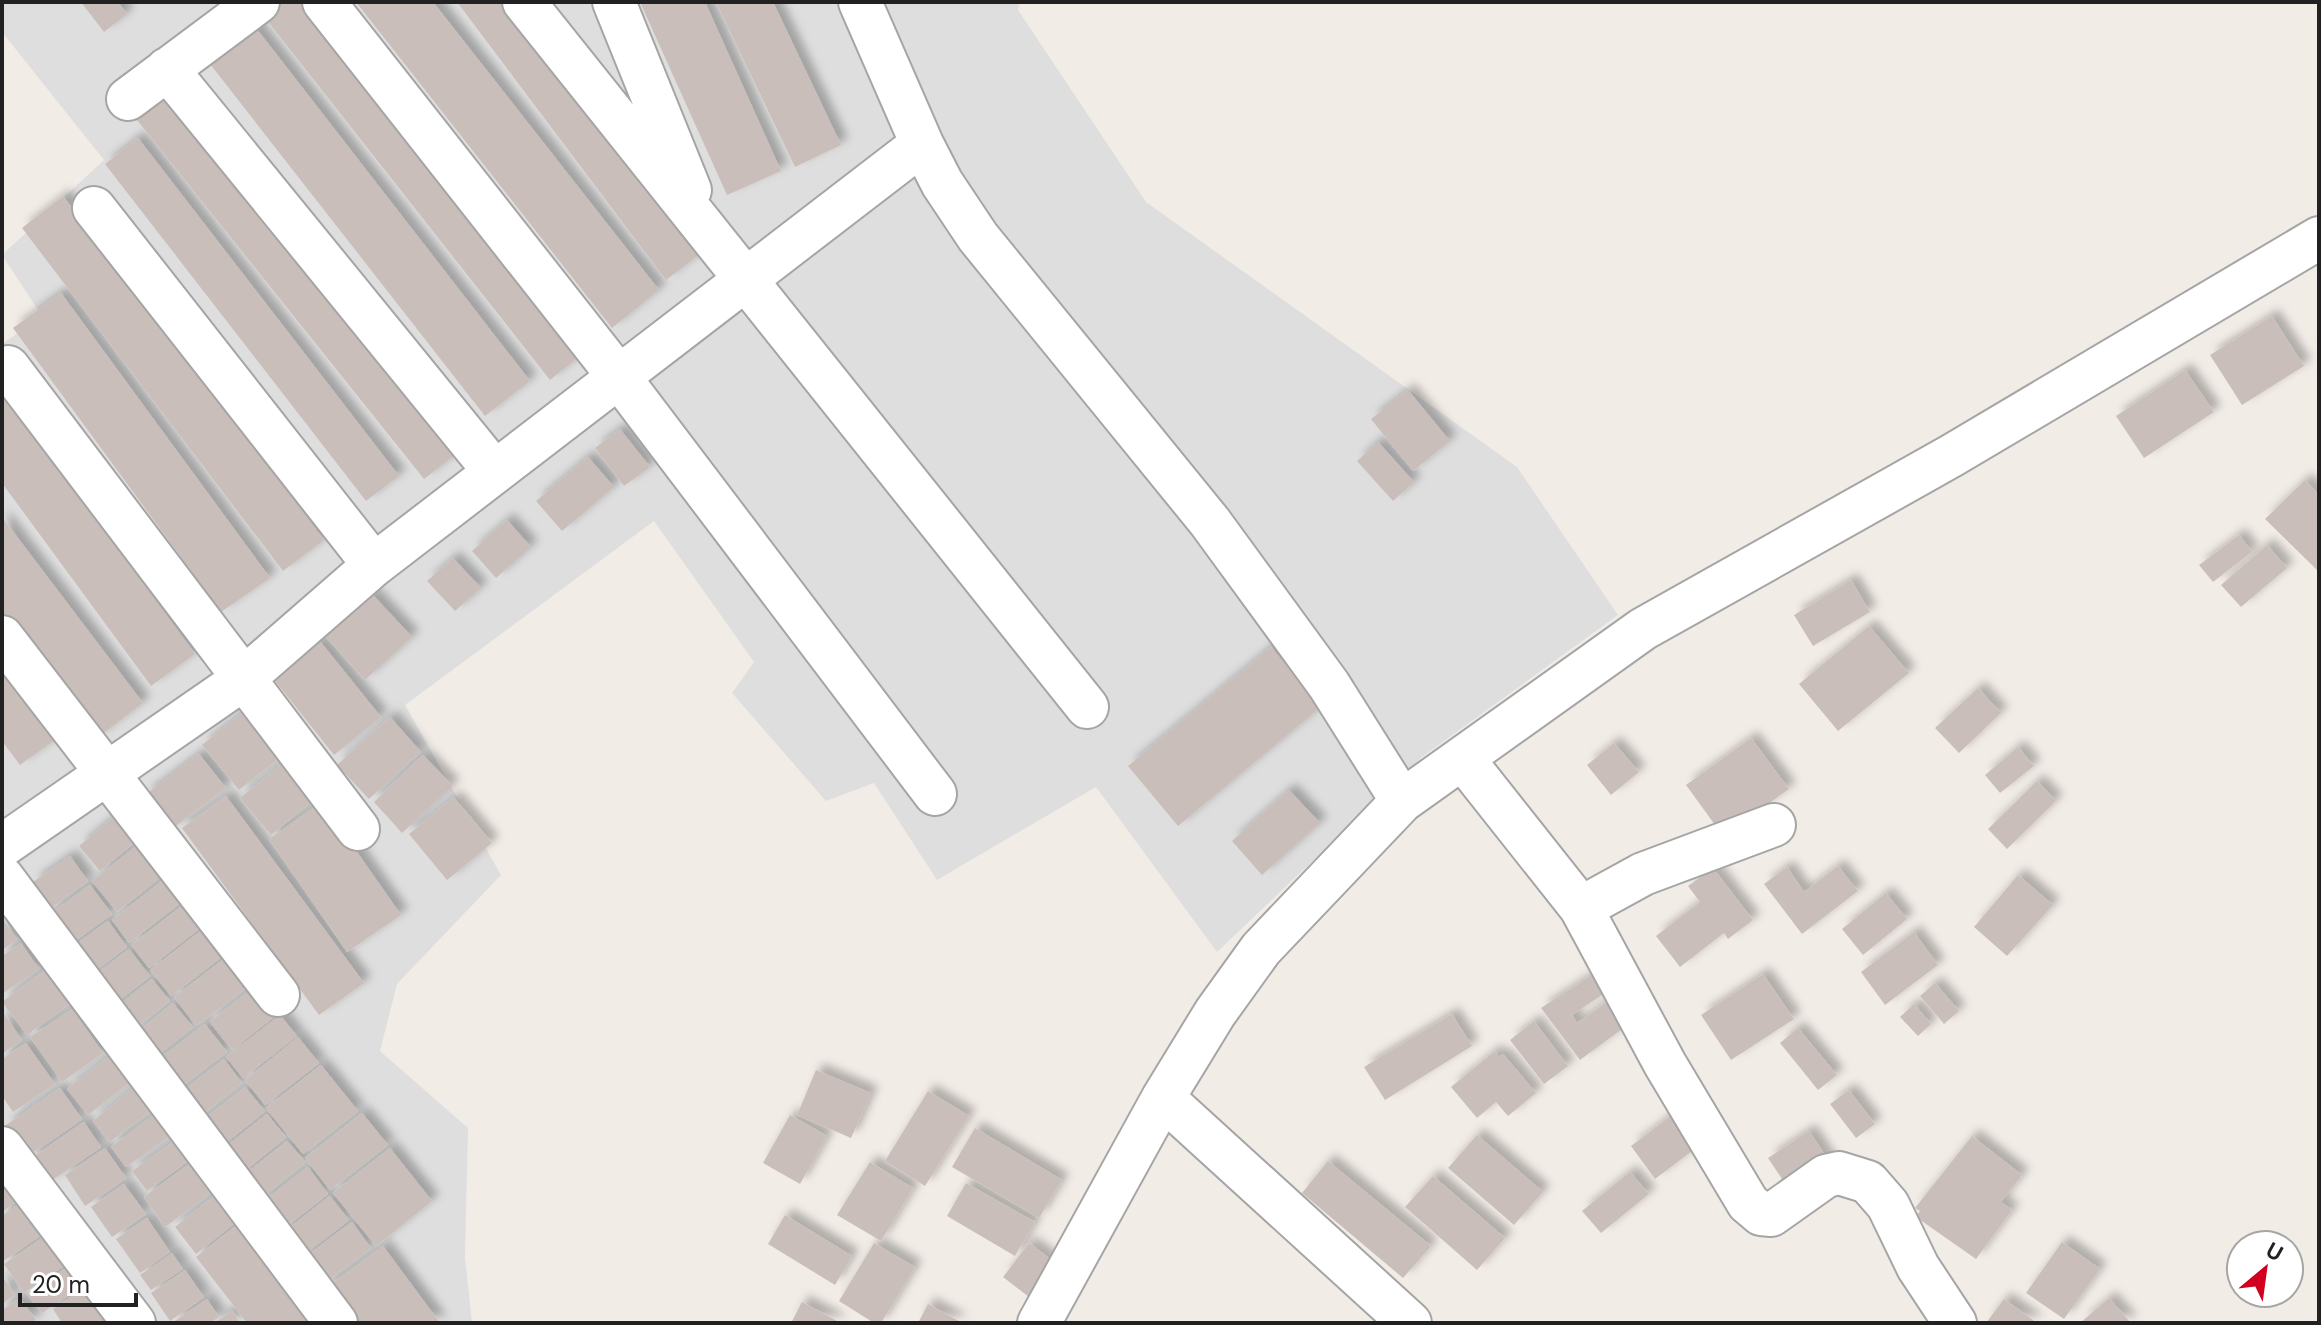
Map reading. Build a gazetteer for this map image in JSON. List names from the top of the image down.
{
  "scale_bar": "20 m",
  "north": "top right"
}
